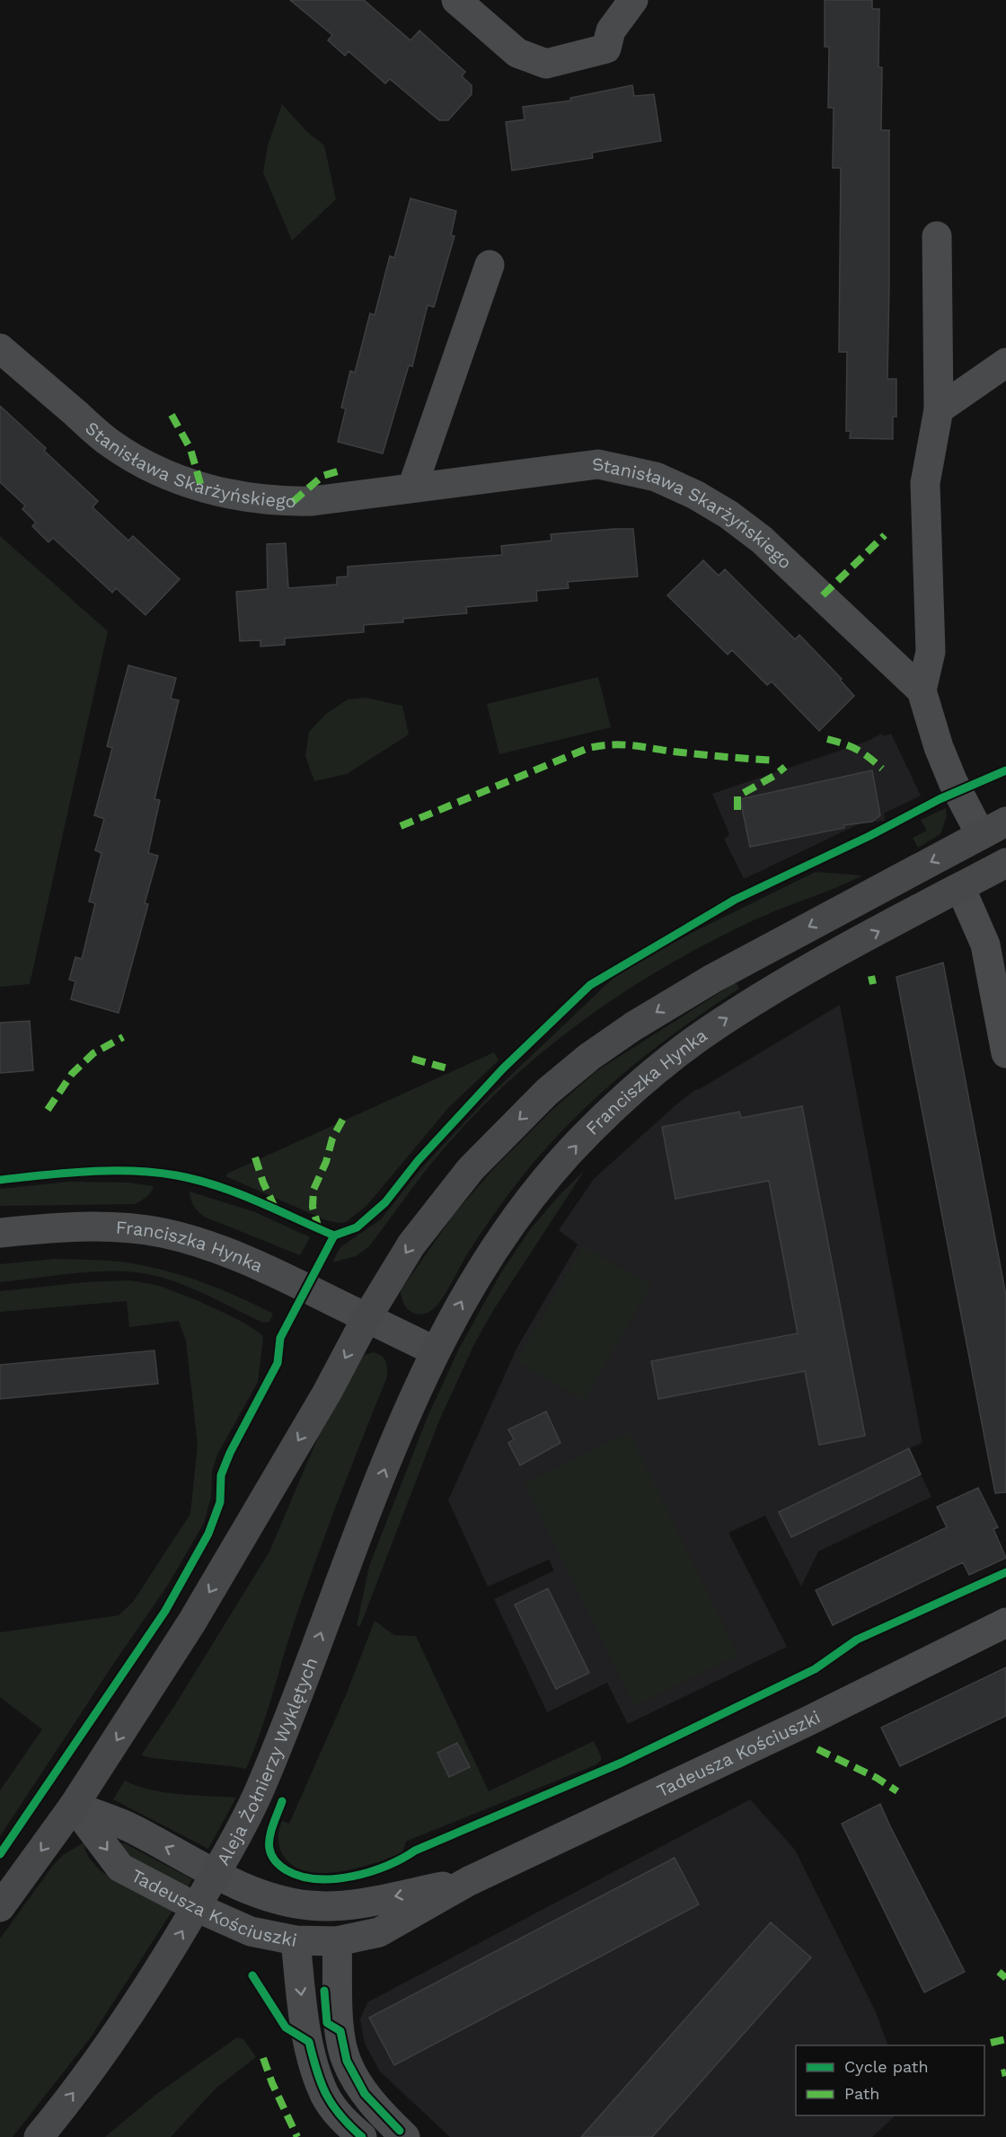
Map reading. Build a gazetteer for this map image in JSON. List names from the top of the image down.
{
  "streets": {
    "main road": ["Franciszka Hynka", "Aleja Żołnierzy Wyklętych"],
    "street": ["Stanisława Skarżyńskiego", "Tadeusza Kościuszki"]
  },
  "crossings": [
    ["Franciszka Hynka", "Aleja Żołnierzy Wyklętych"],
    ["Tadeusza Kościuszki", "Aleja Żołnierzy Wyklętych"]
  ],
  "one_way": ["Franciszka Hynka"],
  "legend": ["Cycle path", "Path"]
}
